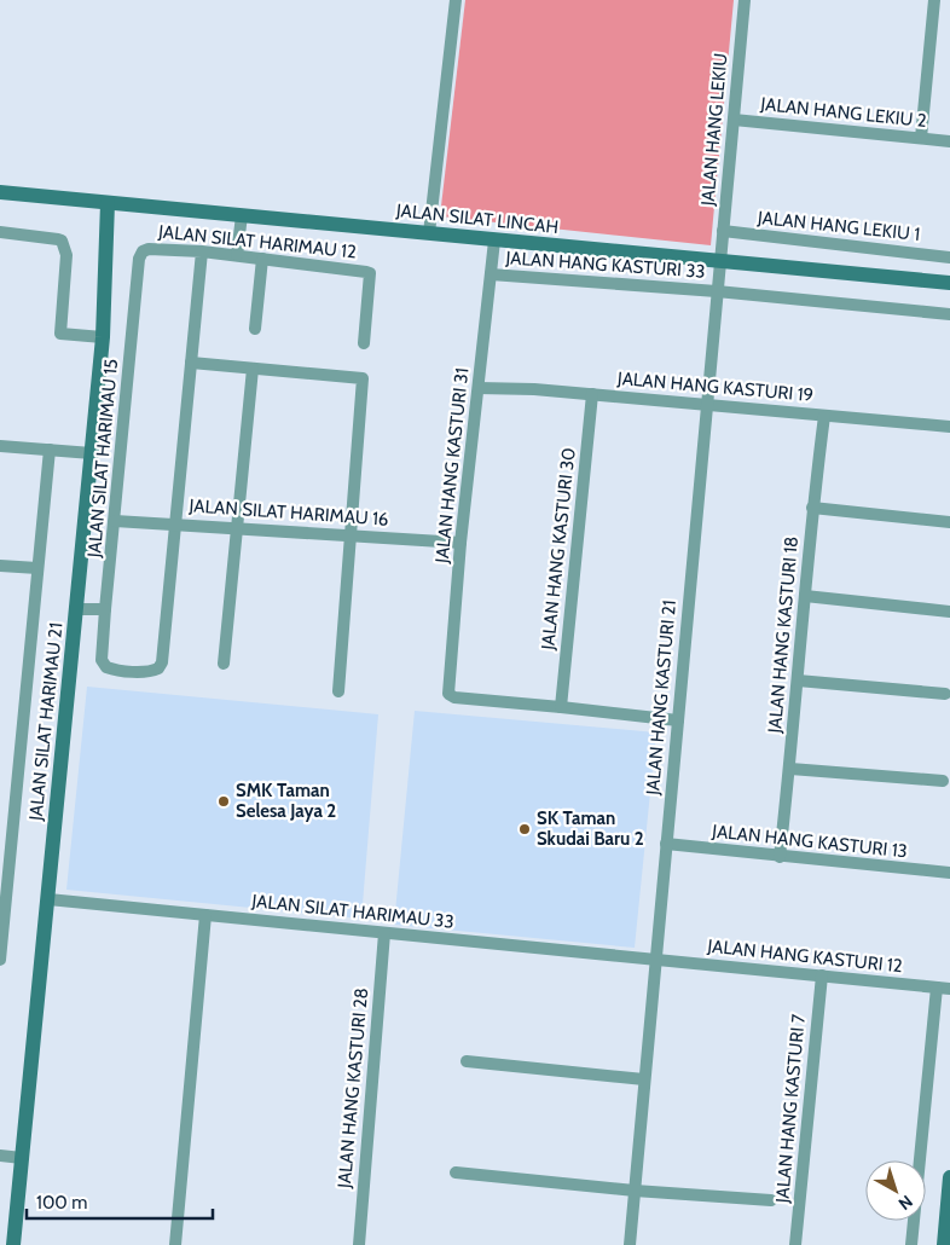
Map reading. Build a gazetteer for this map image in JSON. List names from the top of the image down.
{
  "streets": {
    "street": [
      "JALAN HANG LEKIU 2",
      "JALAN HANG LEKIU",
      "JALAN SILAT LINCAH",
      "JALAN HANG LEKIU 1",
      "JALAN SILAT HARIMAU 12",
      "JALAN HANG KASTURI 33",
      "JALAN HANG KASTURI 19",
      "JALAN SILAT HARIMAU 15",
      "JALAN HANG KASTURI 31",
      "JALAN SILAT HARIMAU 16",
      "JALAN HANG KASTURI 30",
      "JALAN HANG KASTURI 18",
      "JALAN HANG KASTURI 21",
      "JALAN SILAT HARIMAU 21",
      "JALAN HANG KASTURI 13",
      "JALAN SILAT HARIMAU 33",
      "JALAN HANG KASTURI 12",
      "JALAN HANG KASTURI 28",
      "JALAN HANG KASTURI 7"
    ]
  },
  "crossings": [
    ["JALAN HANG LEKIU 2", "JALAN HANG LEKIU"],
    ["JALAN HANG LEKIU", "JALAN SILAT LINCAH"],
    ["JALAN HANG LEKIU", "JALAN HANG LEKIU 1"],
    ["JALAN HANG LEKIU", "JALAN HANG KASTURI 21"],
    ["JALAN SILAT LINCAH", "JALAN HANG KASTURI 31"],
    ["JALAN SILAT LINCAH", "JALAN HANG KASTURI 21"],
    ["JALAN SILAT LINCAH", "JALAN SILAT HARIMAU 21"],
    ["JALAN SILAT HARIMAU 12", "JALAN SILAT HARIMAU 15"],
    ["JALAN HANG KASTURI 33", "JALAN HANG KASTURI 31"],
    ["JALAN HANG KASTURI 33", "JALAN HANG KASTURI 21"],
    ["JALAN HANG KASTURI 19", "JALAN HANG KASTURI 31"],
    ["JALAN HANG KASTURI 19", "JALAN HANG KASTURI 30"],
    ["JALAN HANG KASTURI 19", "JALAN HANG KASTURI 18"],
    ["JALAN HANG KASTURI 19", "JALAN HANG KASTURI 21"],
    ["JALAN SILAT HARIMAU 15", "JALAN SILAT HARIMAU 16"],
    ["JALAN HANG KASTURI 31", "JALAN SILAT HARIMAU 16"],
    ["JALAN HANG KASTURI 31", "JALAN HANG KASTURI 30"],
    ["JALAN HANG KASTURI 18", "JALAN HANG KASTURI 13"],
    ["JALAN HANG KASTURI 21", "JALAN HANG KASTURI 13"],
    ["JALAN HANG KASTURI 21", "JALAN SILAT HARIMAU 33"],
    ["JALAN HANG KASTURI 21", "JALAN HANG KASTURI 12"],
    ["JALAN SILAT HARIMAU 21", "JALAN SILAT HARIMAU 33"],
    ["JALAN SILAT HARIMAU 33", "JALAN HANG KASTURI 12"],
    ["JALAN SILAT HARIMAU 33", "JALAN HANG KASTURI 28"],
    ["JALAN HANG KASTURI 12", "JALAN HANG KASTURI 7"]
  ],
  "places": ["SMK Taman Selesa Jaya 2", "SK Taman Skudai Baru 2"],
  "scale_bar": "100 m",
  "north": "bottom right"
}
